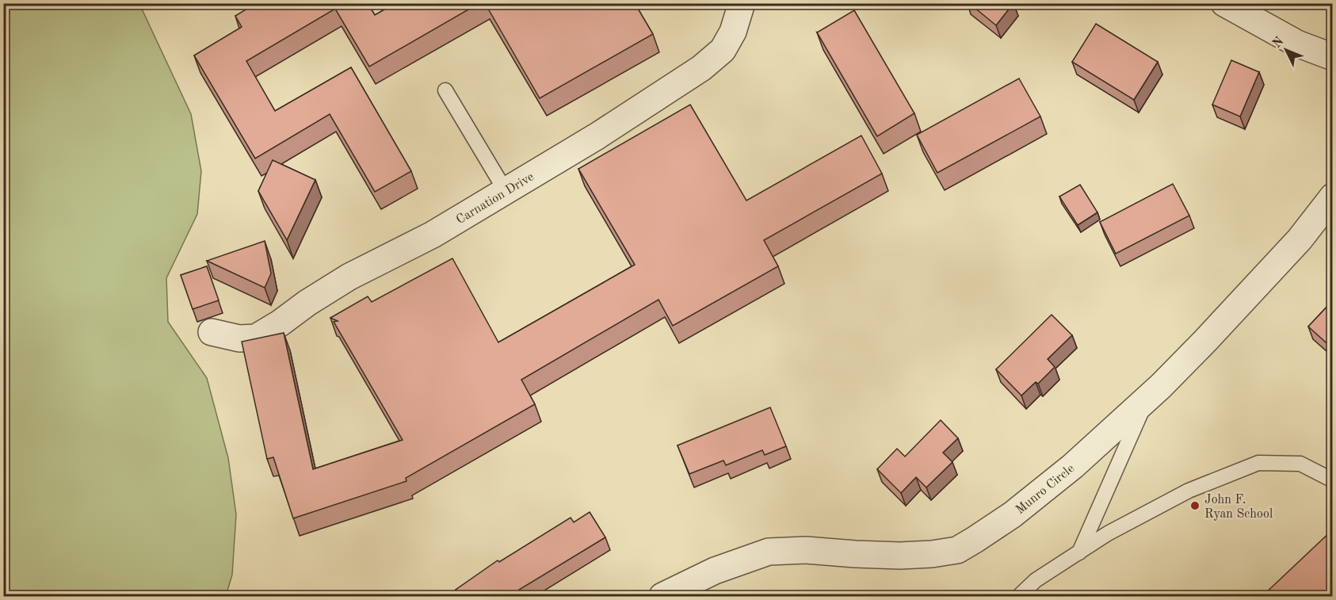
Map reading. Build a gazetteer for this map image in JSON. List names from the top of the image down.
{
  "streets": {
    "street": ["Carnation Drive", "Munro Circle"]
  },
  "places": ["John F. Ryan School"],
  "north": "top left"
}
